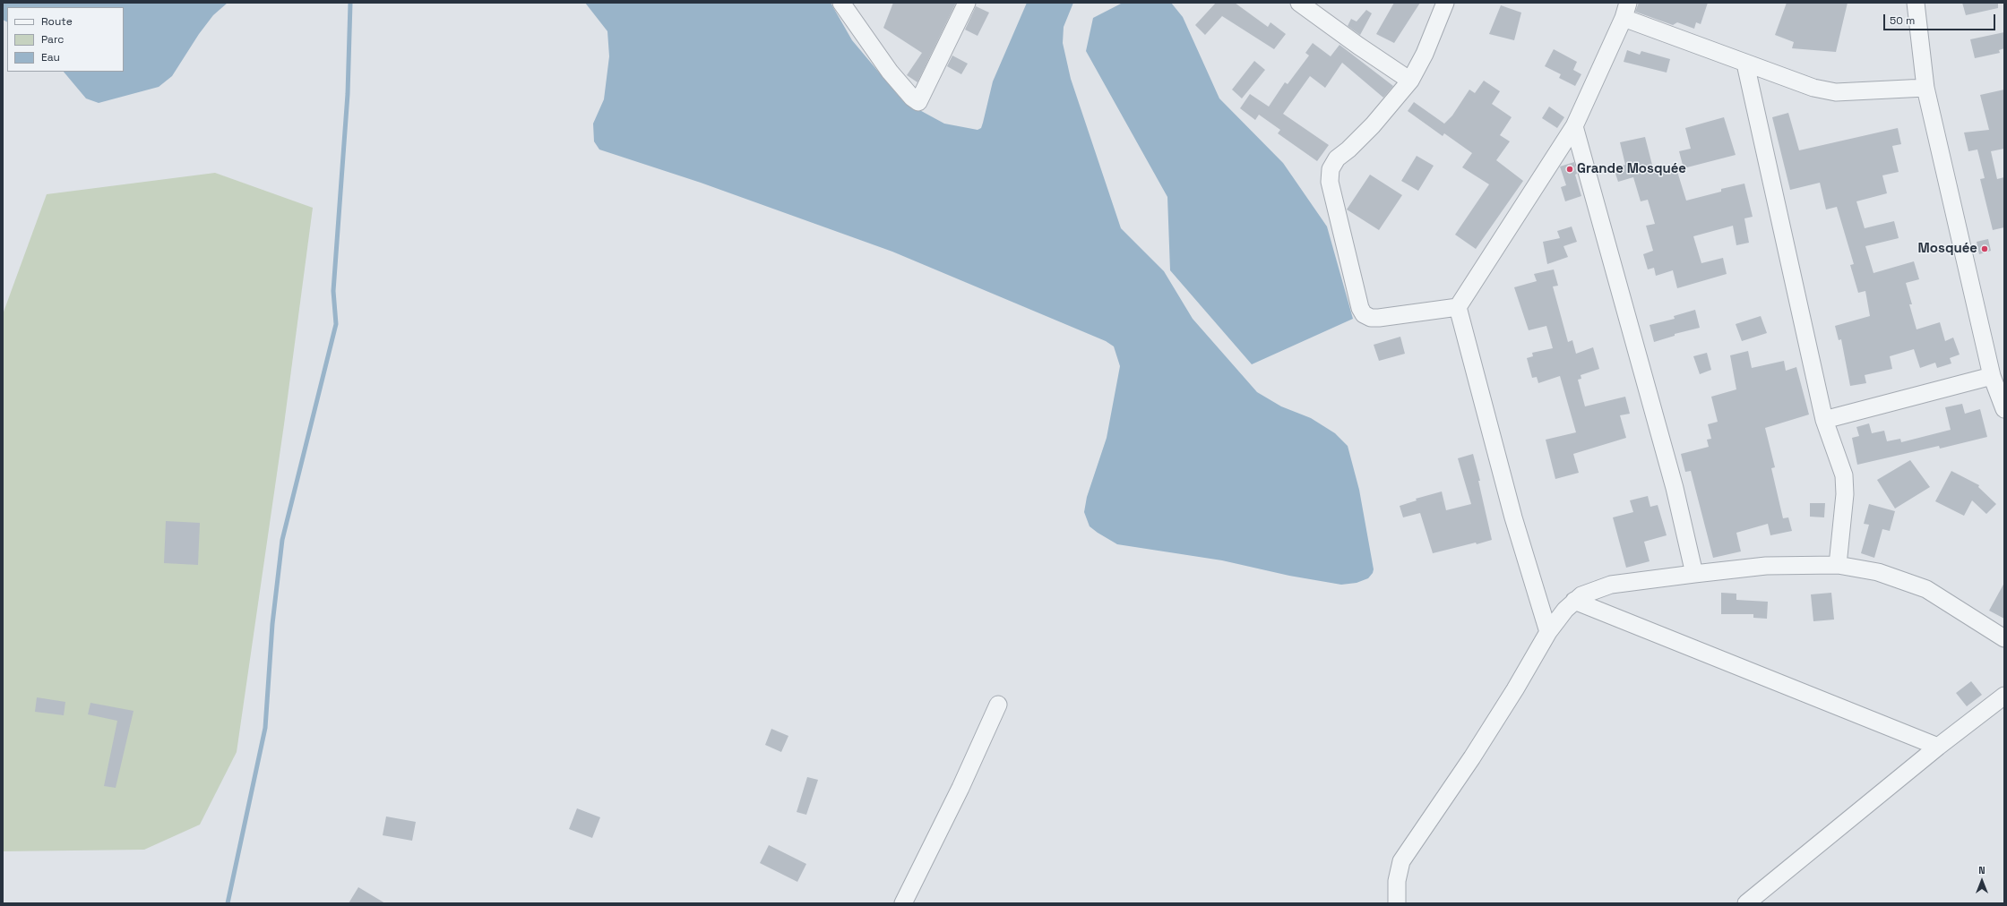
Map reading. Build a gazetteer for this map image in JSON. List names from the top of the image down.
{
  "places": ["Grande Mosquée", "Mosquée"],
  "legend": ["Route", "Parc", "Eau"],
  "scale_bar": "50 m",
  "north": "top"
}
